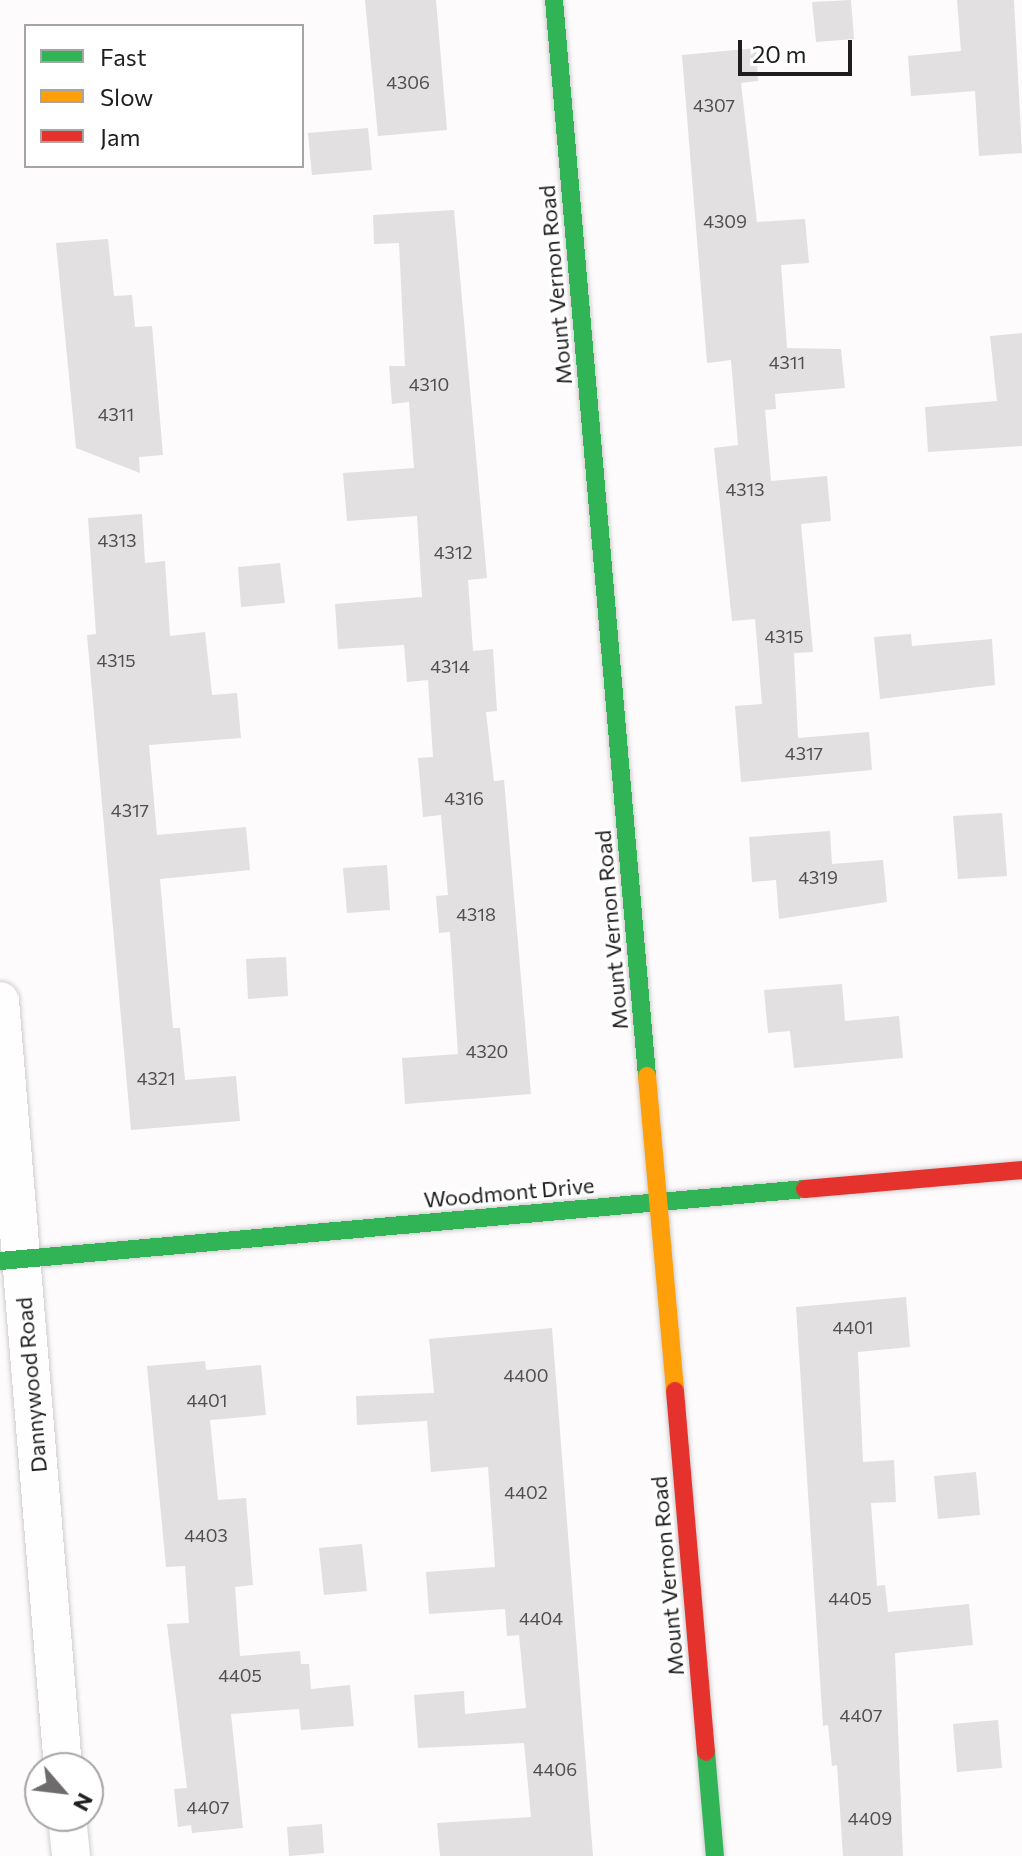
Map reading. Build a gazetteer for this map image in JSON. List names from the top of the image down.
{
  "streets": {
    "street": ["Mount Vernon Road", "Woodmont Drive", "Dannywood Road"]
  },
  "crossings": [
    ["Mount Vernon Road", "Woodmont Drive"],
    ["Woodmont Drive", "Dannywood Road"]
  ],
  "house_numbers": [
    "4306",
    "4307",
    "4309",
    "4311",
    "4310",
    "4311",
    "4313",
    "4313",
    "4312",
    "4315",
    "4315",
    "4314",
    "4317",
    "4316",
    "4317",
    "4319",
    "4318",
    "4320",
    "4321",
    "4401",
    "4400",
    "4401",
    "4402",
    "4403",
    "4405",
    "4404",
    "4405",
    "4407",
    "4406",
    "4407",
    "4409"
  ],
  "legend": ["Fast", "Slow", "Jam"],
  "scale_bar": "20 m",
  "north": "bottom right"
}
